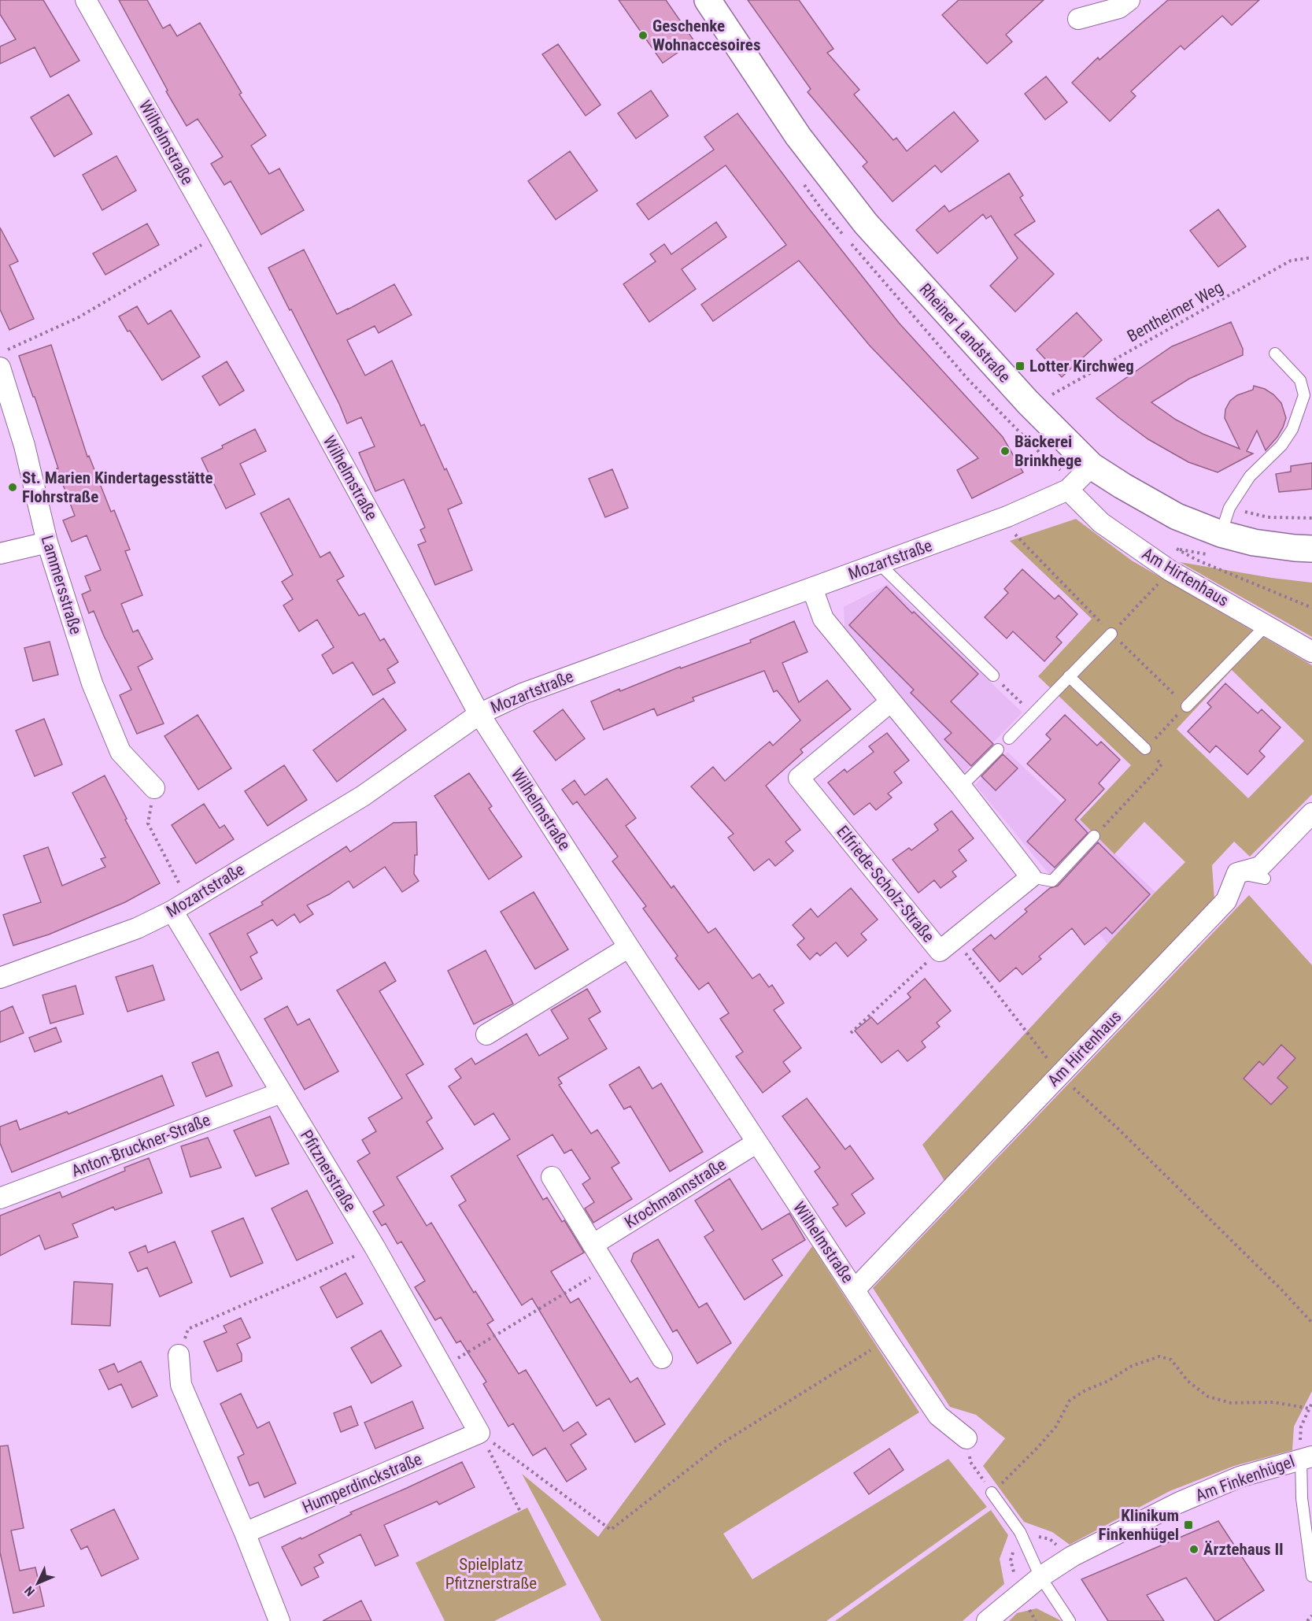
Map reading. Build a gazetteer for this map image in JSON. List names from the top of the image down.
{
  "streets": {
    "street": [
      "Wilhelmstraße",
      "Rheiner Landstraße",
      "Mozartstraße",
      "Am Hirtenhaus",
      "Lammersstraße",
      "Elfriede-Scholz-Straße",
      "Anton-Bruckner-Straße",
      "Pfitznerstraße",
      "Krochmannstraße",
      "Am Finkenhügel",
      "Humperdinckstraße"
    ],
    "path": ["Bentheimer Weg"]
  },
  "crossings": [
    ["Wilhelmstraße", "Mozartstraße"],
    ["Wilhelmstraße", "Am Hirtenhaus"],
    ["Wilhelmstraße", "Krochmannstraße"],
    ["Rheiner Landstraße", "Mozartstraße"],
    ["Mozartstraße", "Am Hirtenhaus"],
    ["Mozartstraße", "Pfitznerstraße"],
    ["Anton-Bruckner-Straße", "Pfitznerstraße"],
    ["Pfitznerstraße", "Humperdinckstraße"]
  ],
  "parks": ["Spielplatz Pfitznerstraße"],
  "places": {
    "other": [
      "Geschenke Wohnaccesoires",
      "Bäckerei Brinkhege",
      "St. Marien Kindertagesstätte Flohrstraße",
      "Ärztehaus II"
    ],
    "transit": ["Lotter Kirchweg", "Klinikum Finkenhügel"]
  },
  "north": "bottom left"
}
